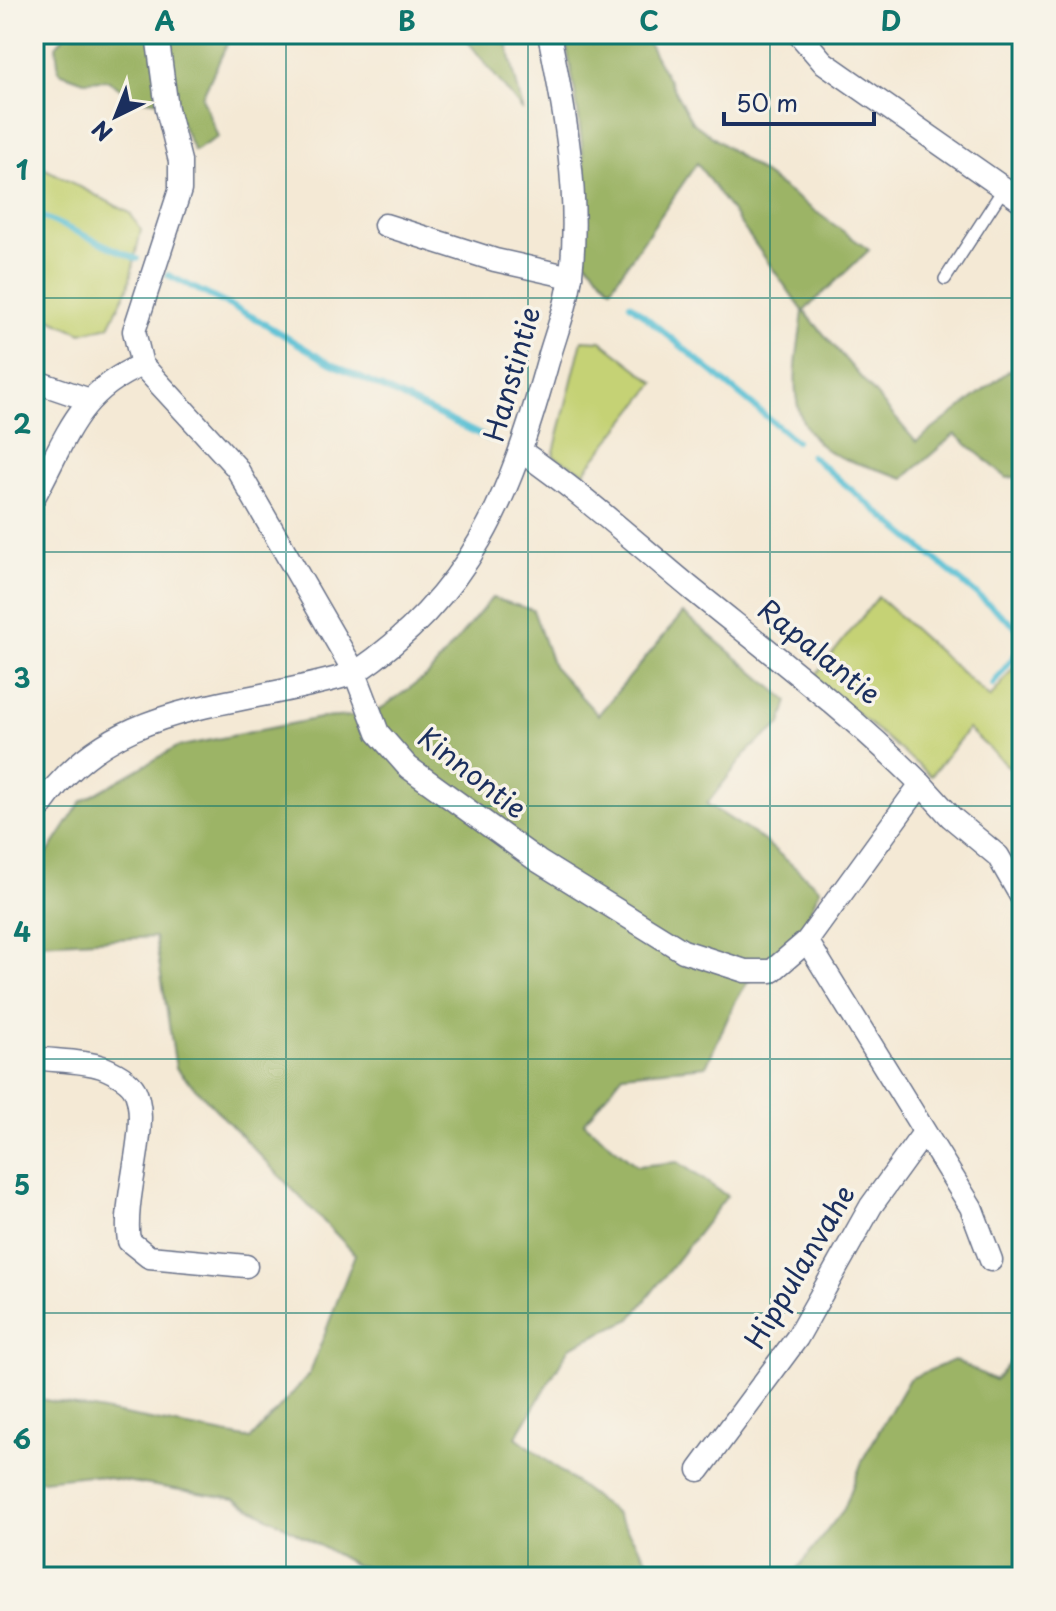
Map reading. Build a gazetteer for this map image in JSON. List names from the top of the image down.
{
  "streets": {
    "street": [
      "Hanstintie",
      "Rapalantie",
      "Kinnontie",
      "Hippulanvahe"
    ]
  },
  "crossings": [
    ["Hanstintie", "Rapalantie"],
    ["Hanstintie", "Kinnontie"]
  ],
  "scale_bar": "50 m",
  "north": "bottom left",
  "grid": {
    "columns": [
      "A",
      "B",
      "C",
      "D"
    ],
    "rows": [
      "1",
      "2",
      "3",
      "4",
      "5",
      "6"
    ]
  }
}
